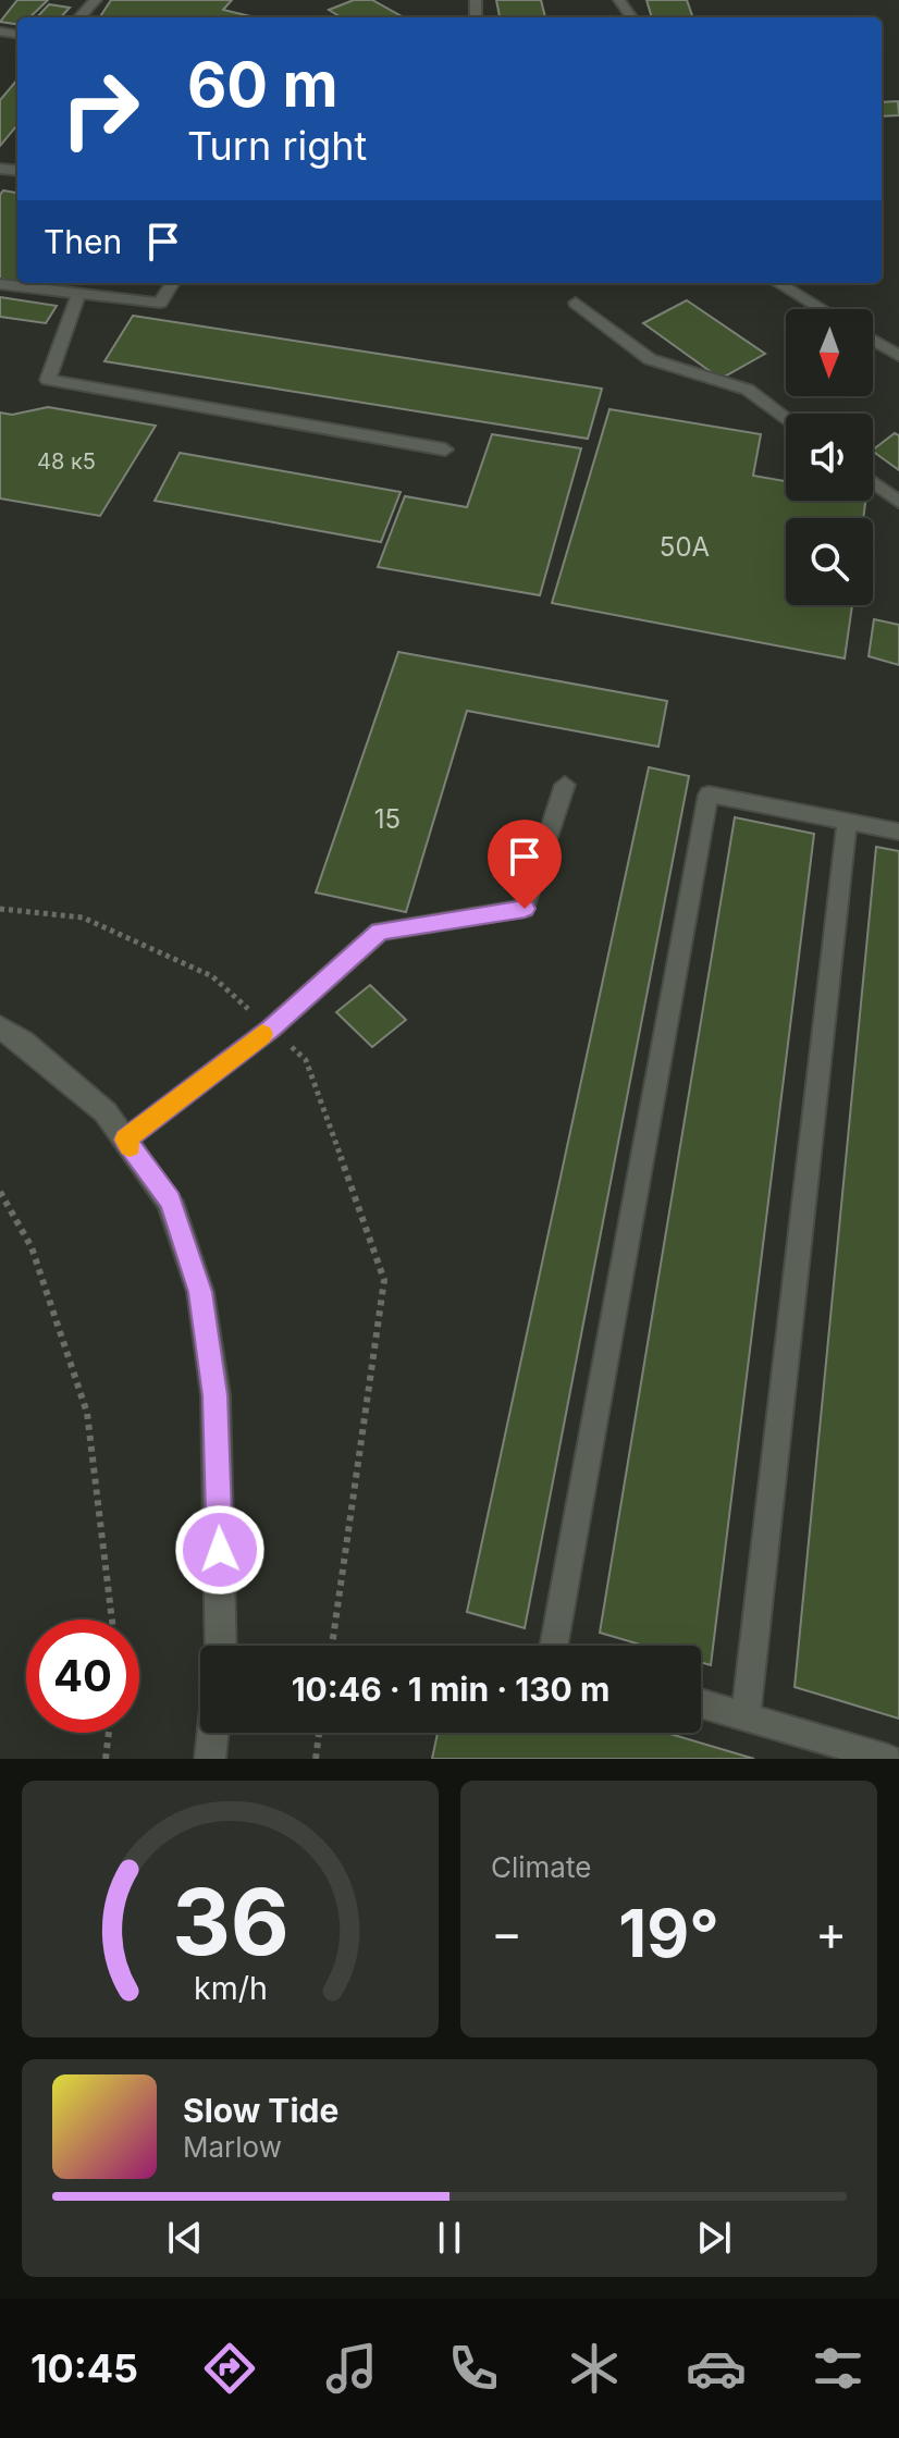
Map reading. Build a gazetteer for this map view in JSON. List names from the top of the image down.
{
  "house_numbers": ["48 к5", "50А", "15"],
  "north": "bottom",
  "page": {
    "turn": ["60 m", "Turn right"],
    "then": "Then",
    "limit": "40",
    "trip": "10:46 · 1 min · 130 m",
    "tile": "Climate",
    "heat": ["−", "19°", "+"],
    "song": ["Slow Tide", "Marlow"],
    "tabs": "10:45",
    "gauge": ["36", "km/h"]
  }
}
